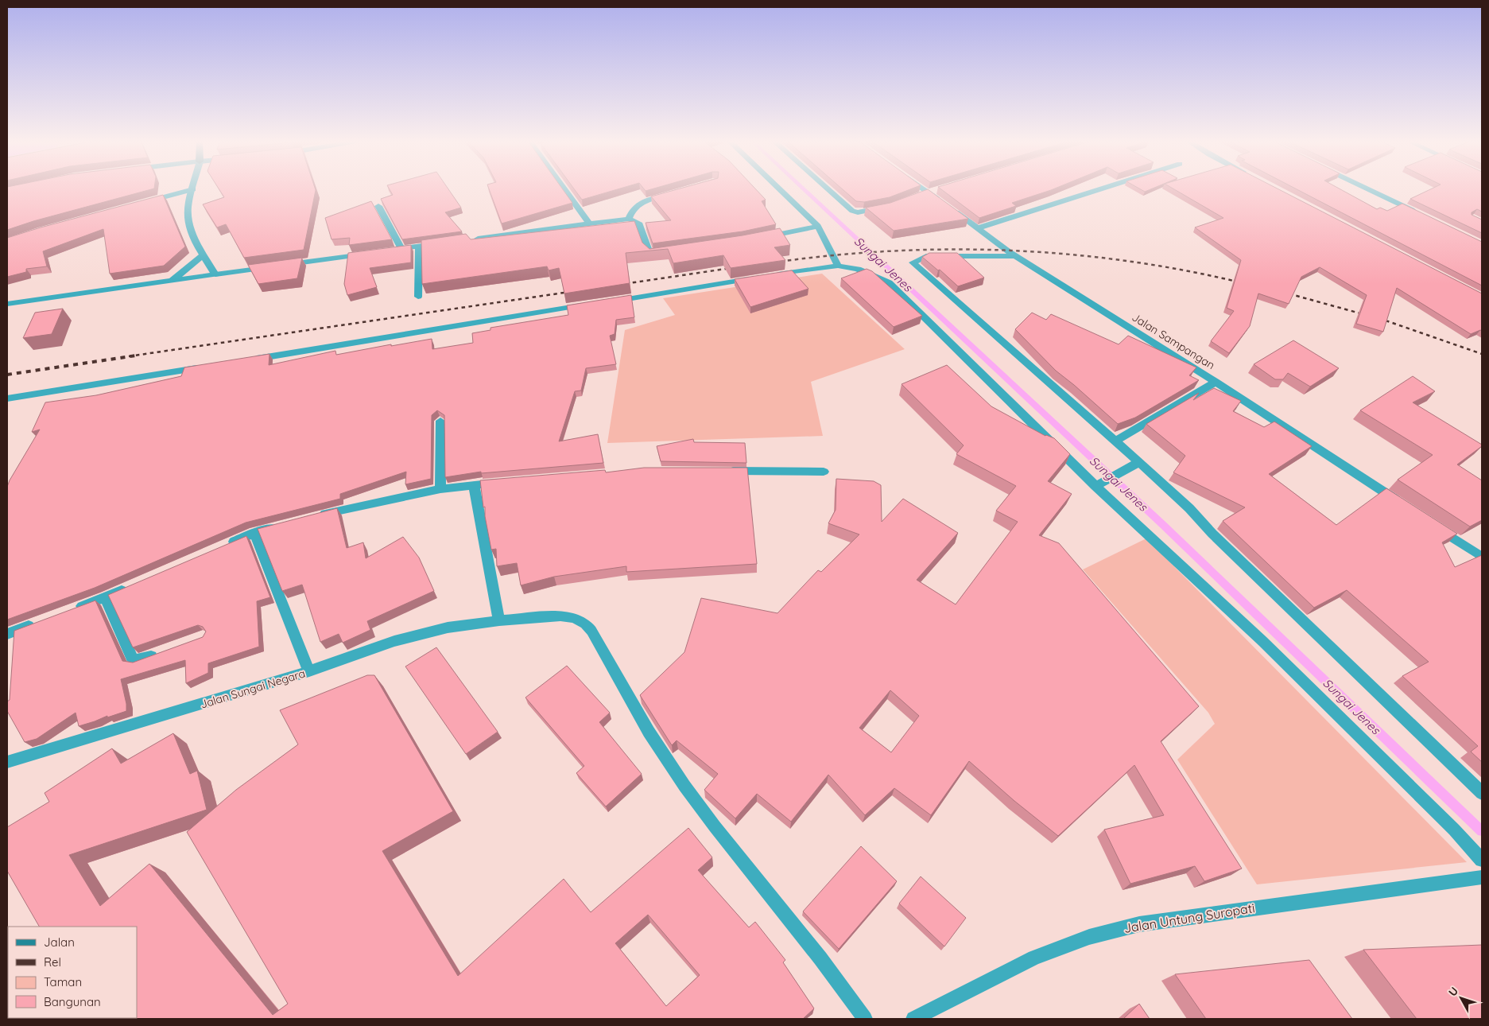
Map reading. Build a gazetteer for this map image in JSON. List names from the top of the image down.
{
  "streets": {
    "street": ["Jalan Sampangan", "Jalan Sungai Negara", "Jalan Untung Suropati"]
  },
  "water": ["Sungai Jenes"],
  "legend": [
    "Jalan",
    "Rel",
    "Taman",
    "Bangunan"
  ],
  "north": "top left"
}
